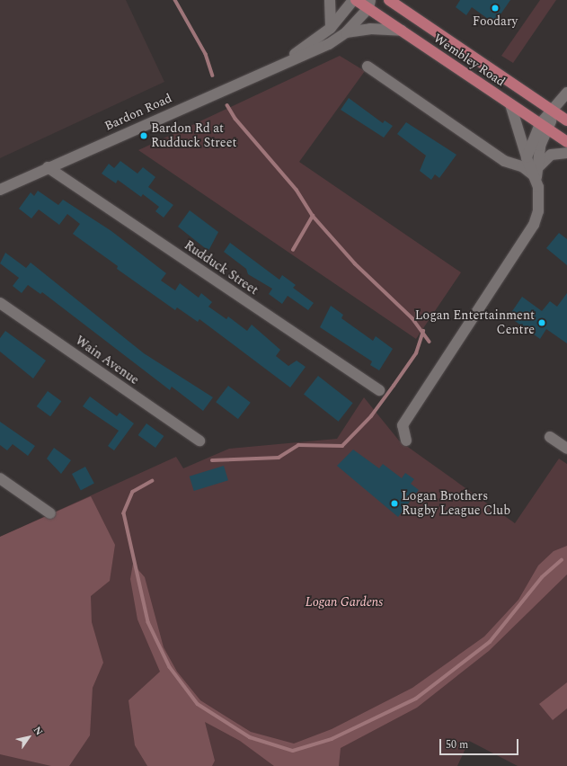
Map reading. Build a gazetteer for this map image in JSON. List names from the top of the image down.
{
  "streets": {
    "main road": ["Wembley Road"],
    "street": ["Bardon Road", "Rudduck Street", "Wain Avenue"]
  },
  "crossings": [
    ["Wembley Road", "Bardon Road"],
    ["Bardon Road", "Rudduck Street"]
  ],
  "parks": ["Logan Gardens"],
  "places": [
    "Foodary",
    "Bardon Rd at Rudduck Street",
    "Logan Entertainment Centre",
    "Logan Brothers Rugby League Club"
  ],
  "scale_bar": "50 m",
  "north": "top right"
}
